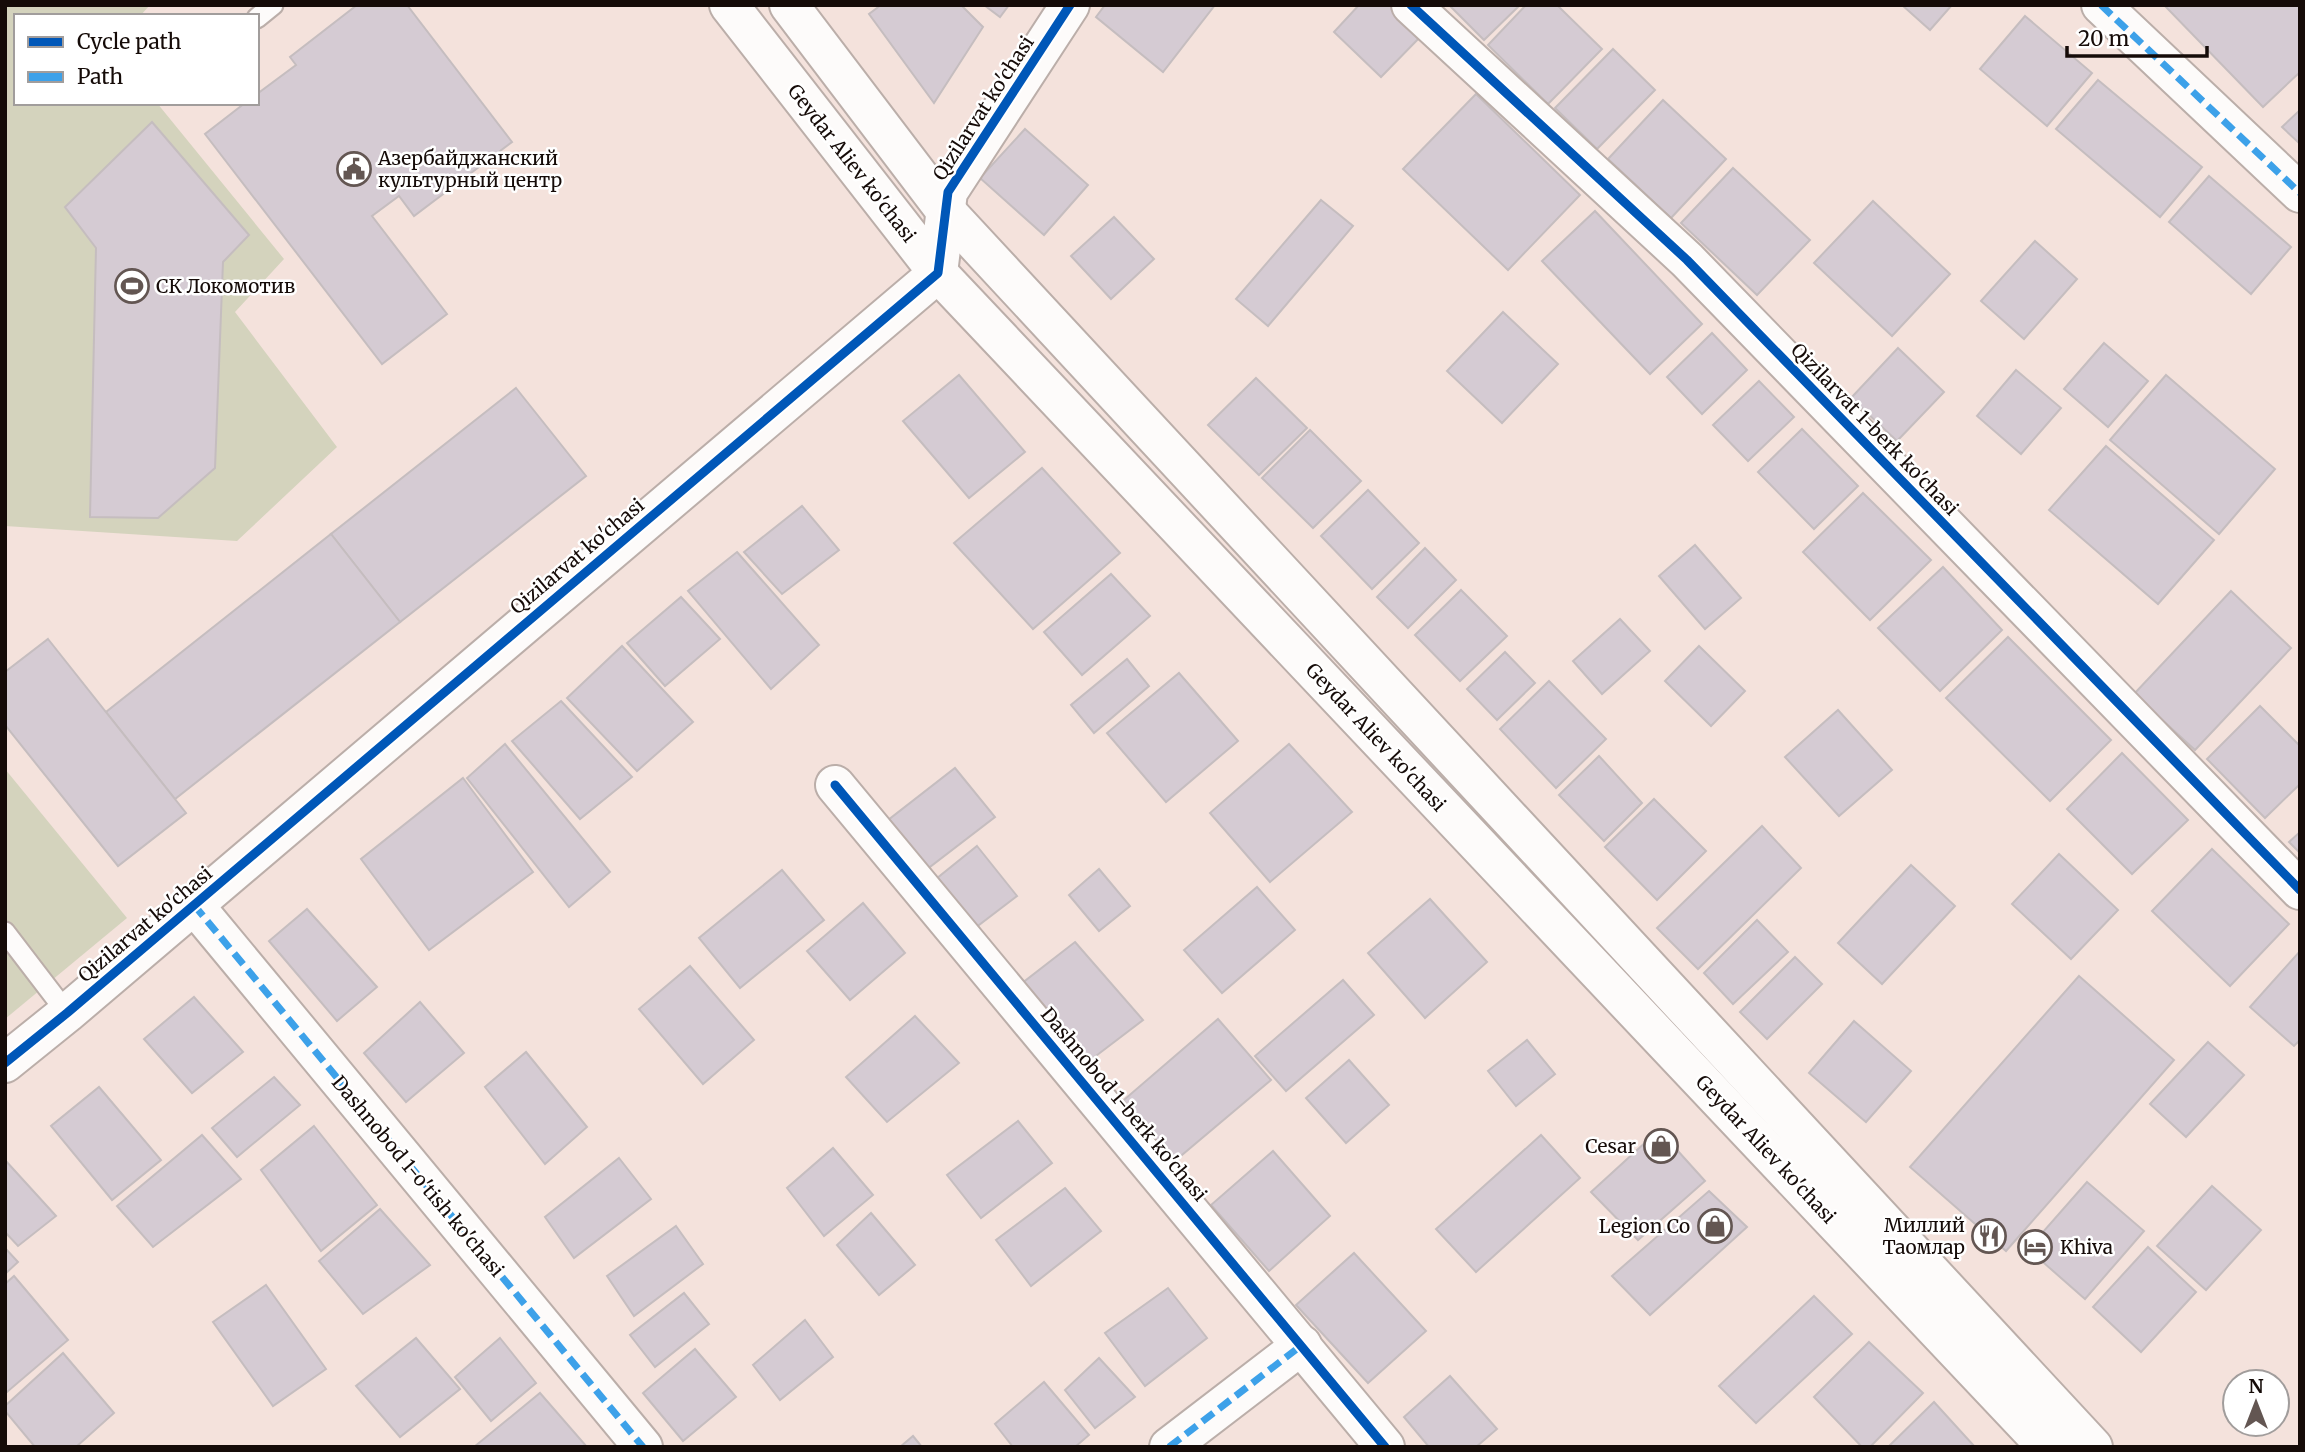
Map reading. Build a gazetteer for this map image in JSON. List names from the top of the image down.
{
  "streets": {
    "street": [
      "Qizilarvat ko'chasi",
      "Geydar Aliev ko'chasi",
      "Qizilarvat 1-berk ko'chasi",
      "Dashnobod 1-berk ko'chasi",
      "Dashnobod 1-o'tish ko'chasi"
    ]
  },
  "crossings": [
    ["Qizilarvat ko'chasi", "Geydar Aliev ko'chasi"],
    ["Qizilarvat ko'chasi", "Dashnobod 1-o'tish ko'chasi"]
  ],
  "places": {
    "public building": ["Азербайджанский культурный центр"],
    "sports": ["СК Локомотив"],
    "shop": ["Cesar", "Legion Co"],
    "restaurant": ["Миллий Таомлар"],
    "hotel": ["Khiva"]
  },
  "legend": ["Cycle path", "Path"],
  "scale_bar": "20 m",
  "north": "top"
}
